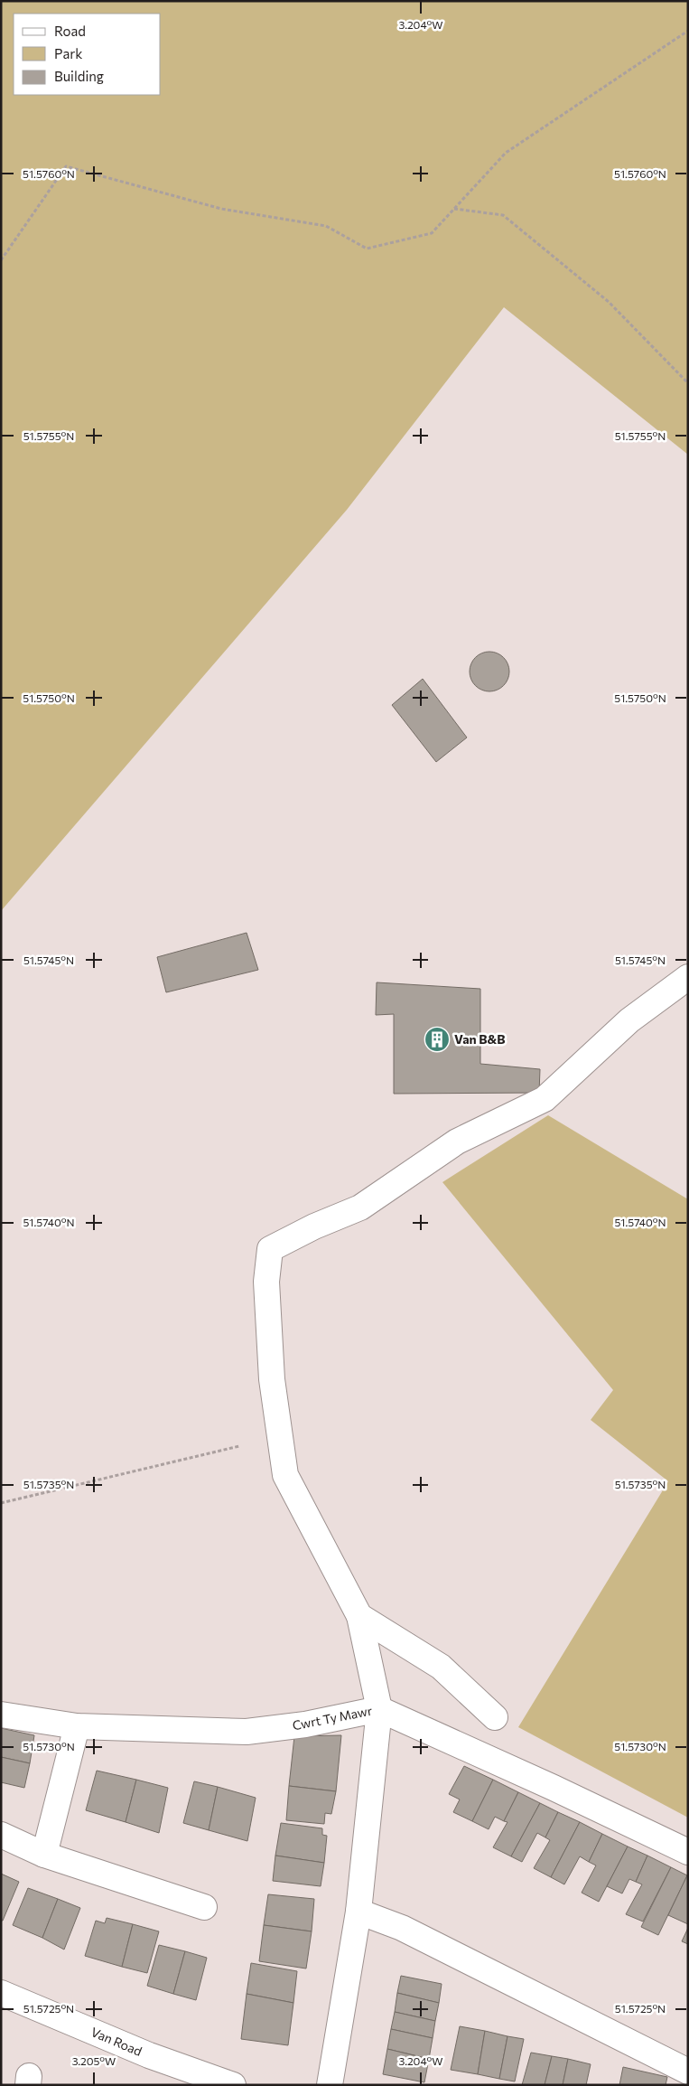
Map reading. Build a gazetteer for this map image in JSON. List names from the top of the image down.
{
  "streets": {
    "street": ["Cwrt Ty Mawr", "Van Road"]
  },
  "places": {
    "building": ["Van B&B"]
  },
  "legend": ["Road", "Park", "Building"],
  "coordinates": [
    "3.204°W",
    "51.5760°N",
    "51.5755°N",
    "51.5750°N",
    "51.5745°N",
    "51.5740°N",
    "51.5735°N",
    "51.5730°N",
    "51.5725°N",
    "3.205°W"
  ]
}
